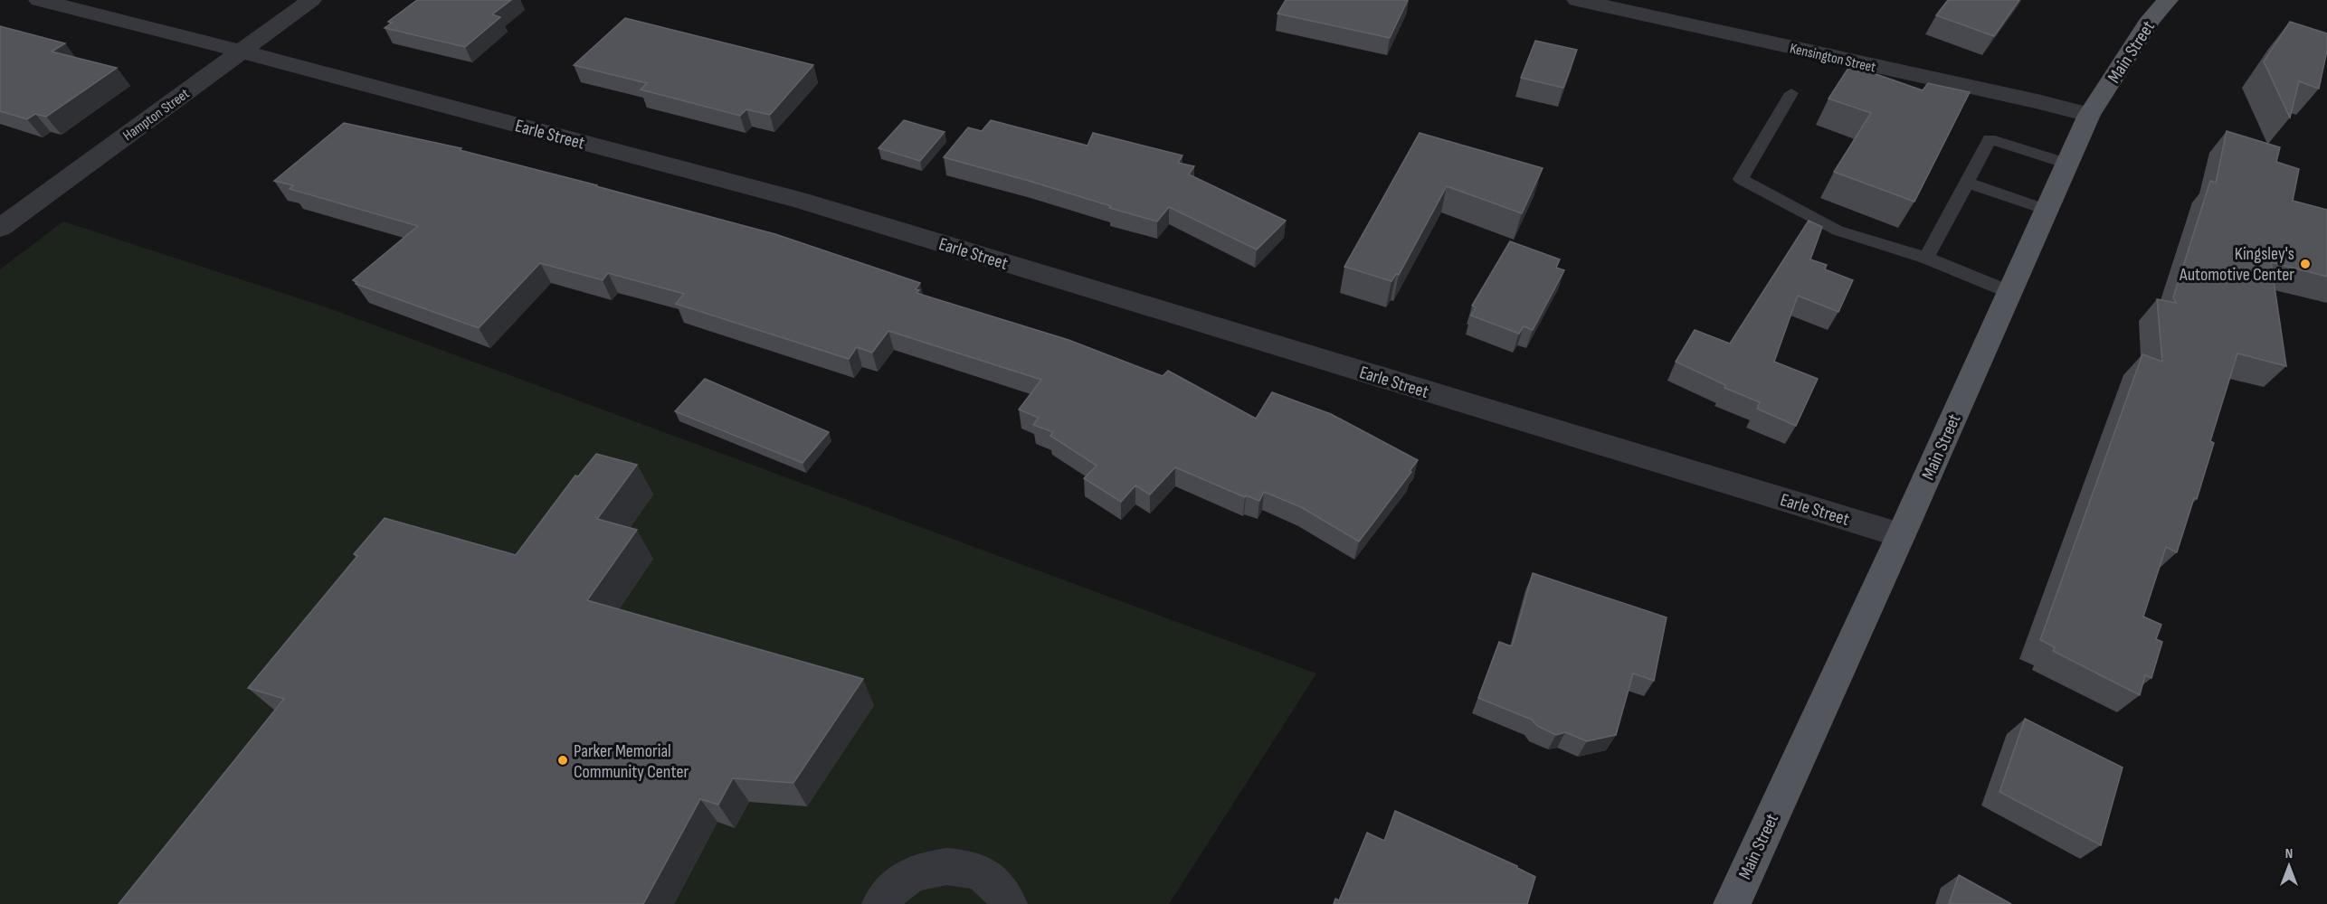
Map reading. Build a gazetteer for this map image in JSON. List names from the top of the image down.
{
  "streets": {
    "main road": ["Main Street"],
    "street": ["Kensington Street", "Hampton Street", "Earle Street"]
  },
  "crossings": [
    ["Main Street", "Kensington Street"],
    ["Main Street", "Earle Street"],
    ["Hampton Street", "Earle Street"]
  ],
  "places": ["Kingsley's Automotive Center", "Parker Memorial Community Center"],
  "north": "top"
}
